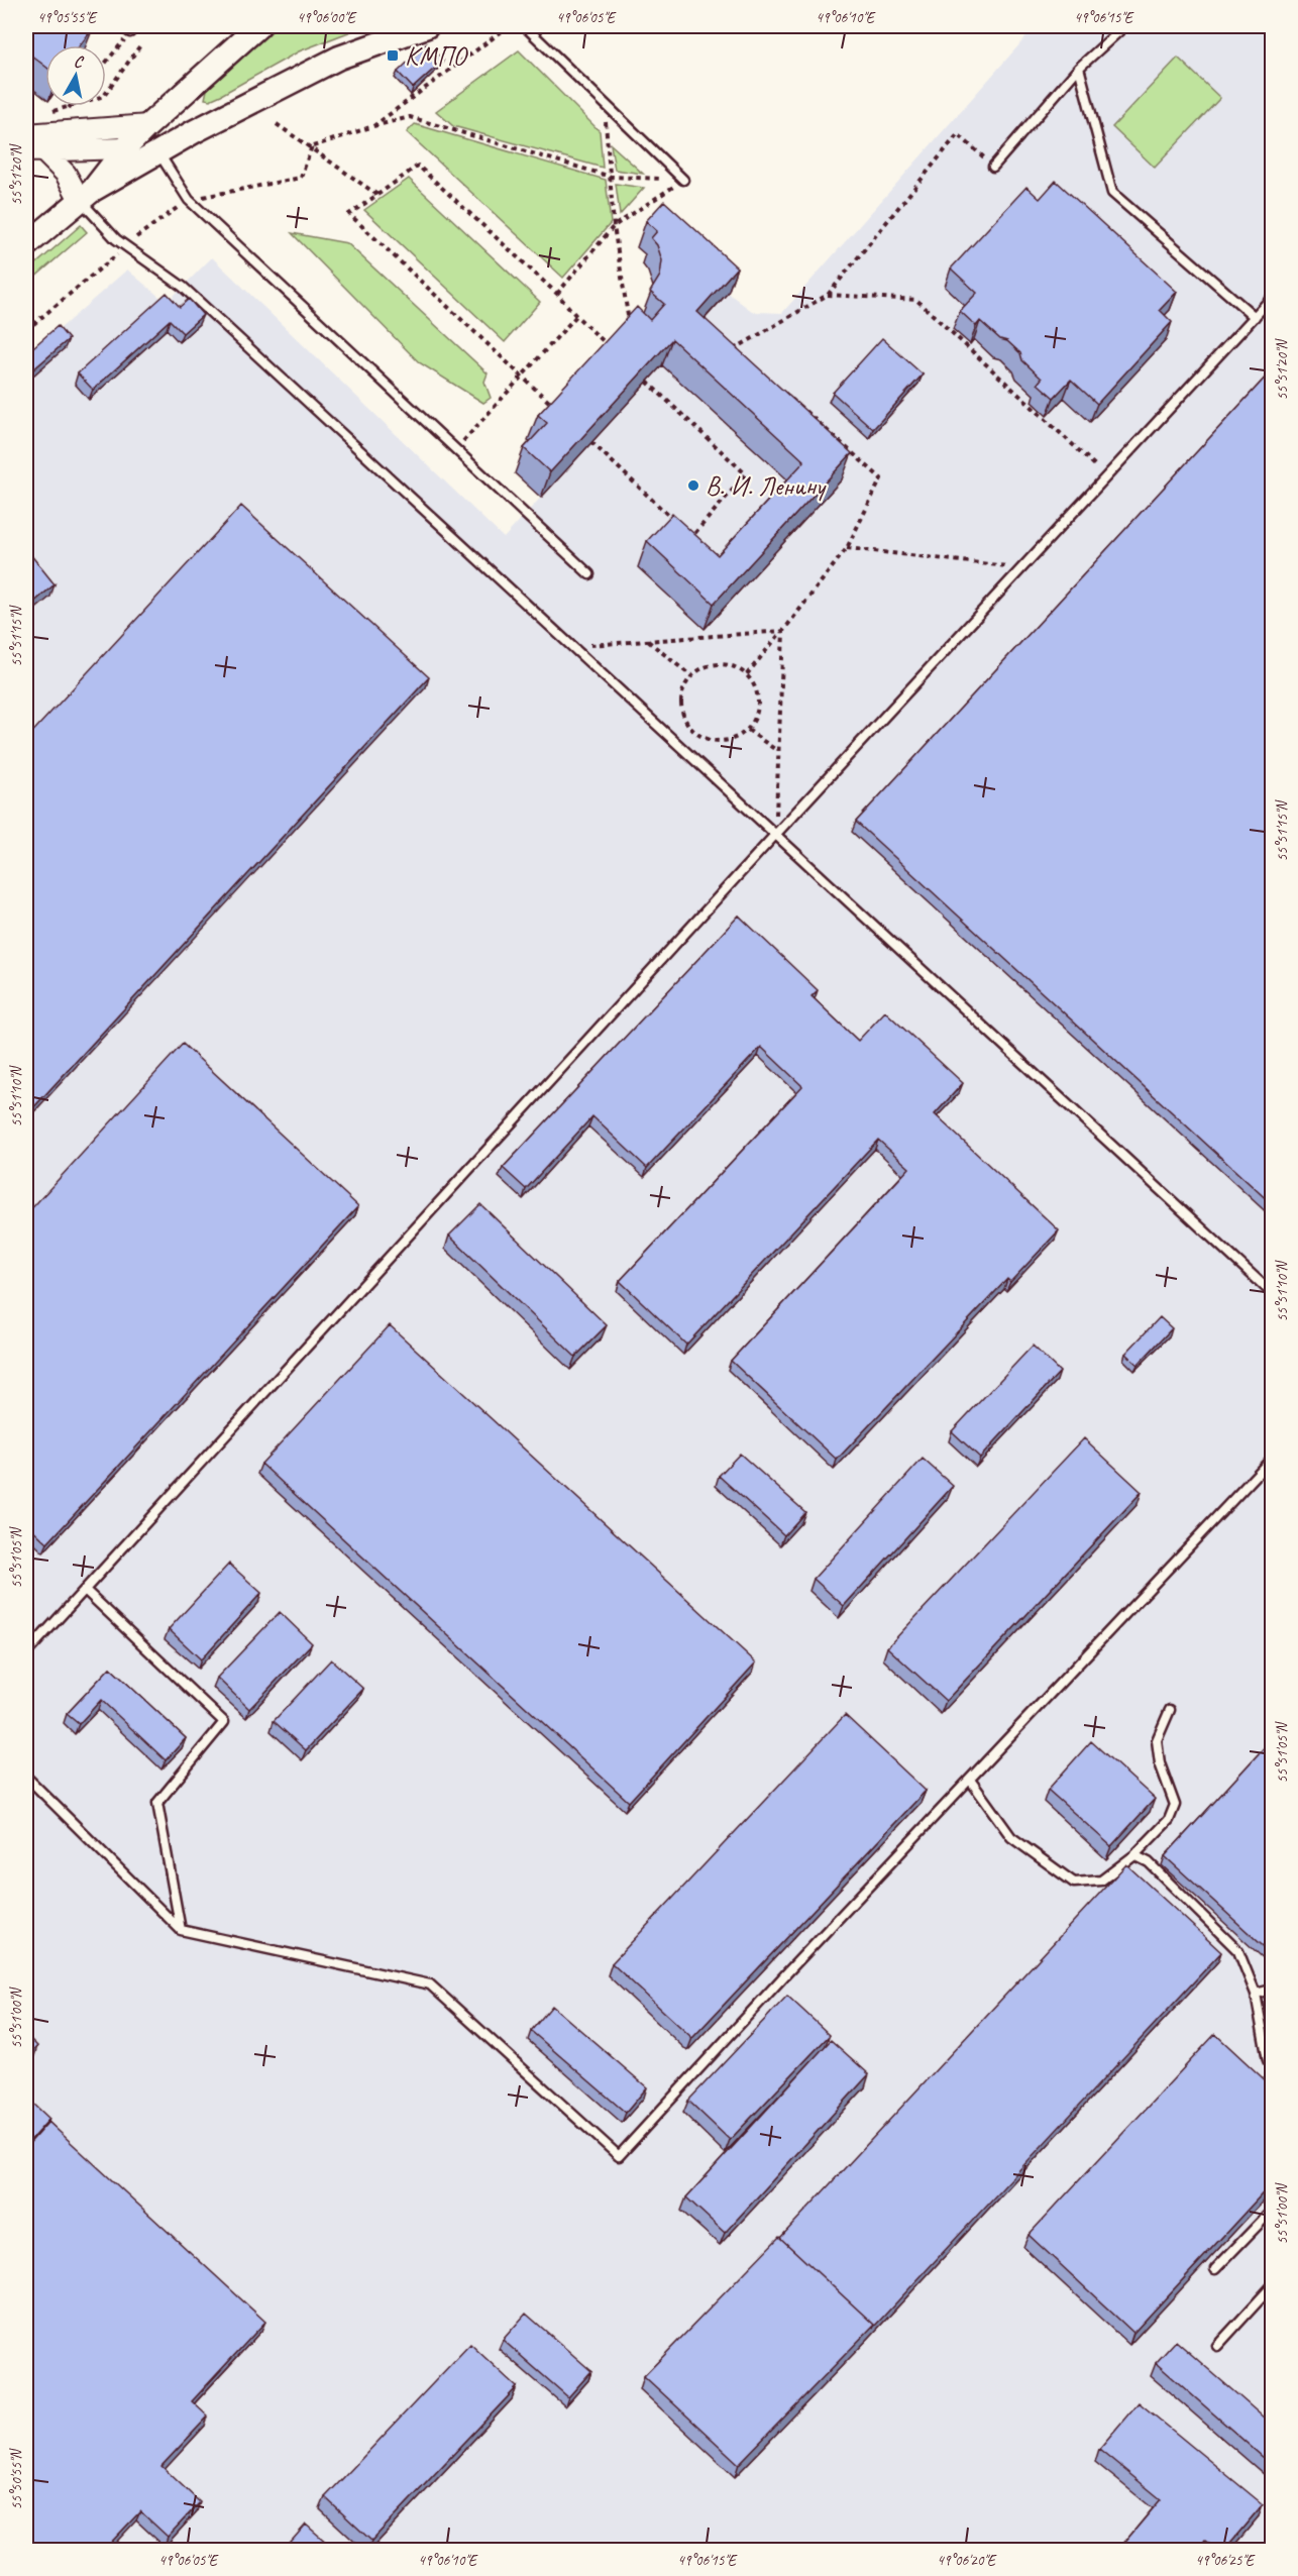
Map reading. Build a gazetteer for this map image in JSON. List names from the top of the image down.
{
  "places": {
    "transit": ["КМПО"],
    "other": ["В. И. Ленину"]
  },
  "north": "top",
  "coordinates": [
    "49°05'55\"E",
    "49°06'00\"E",
    "49°06'05\"E",
    "49°06'10\"E",
    "49°06'15\"E",
    "55°51'20\"N",
    "55°51'15\"N",
    "55°51'10\"N",
    "55°51'05\"N",
    "55°51'00\"N",
    "55°50'55\"N",
    "49°06'20\"E",
    "49°06'25\"E"
  ]
}
